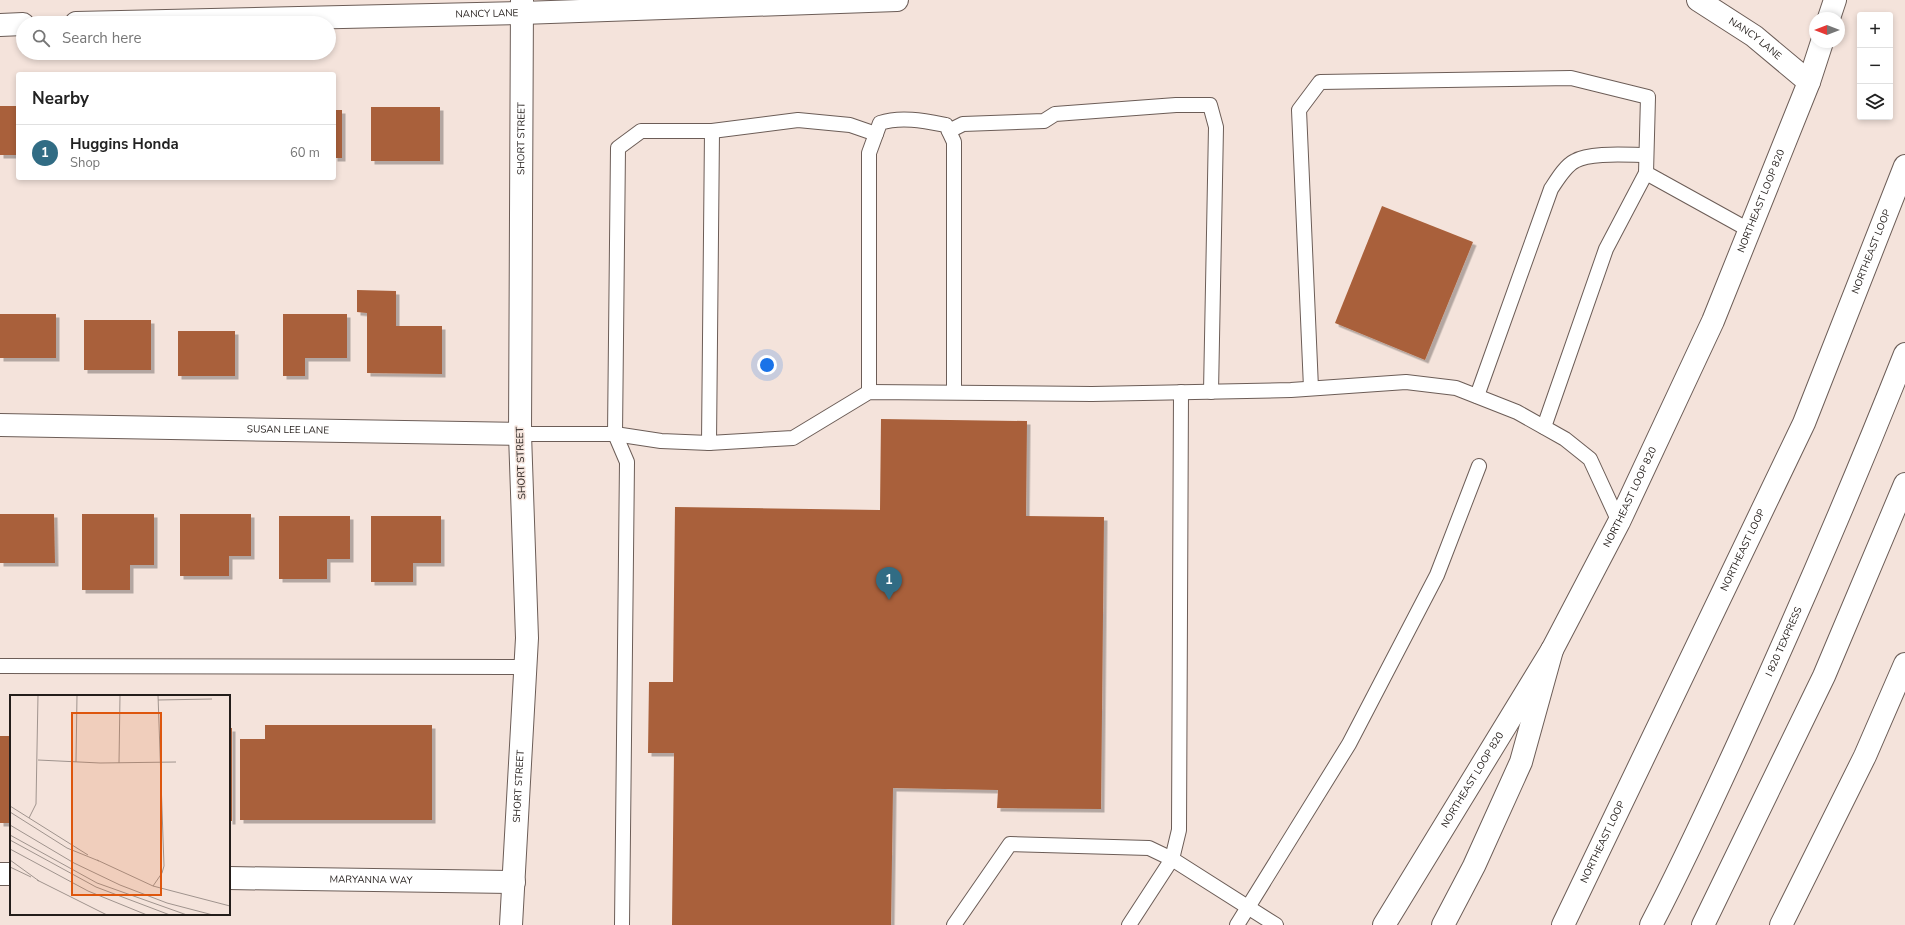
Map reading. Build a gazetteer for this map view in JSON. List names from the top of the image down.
{
  "streets": {
    "main road": [
      "NANCY LANE",
      "SHORT STREET",
      "NORTHEAST LOOP 820",
      "NORTHEAST LOOP",
      "SUSAN LEE LANE",
      "I 820 TEXPRESS",
      "MARYANNA WAY"
    ]
  },
  "crossings": [
    ["NANCY LANE", "SHORT STREET"],
    ["NANCY LANE", "NORTHEAST LOOP 820"],
    ["SHORT STREET", "SUSAN LEE LANE"],
    ["SHORT STREET", "MARYANNA WAY"]
  ],
  "north": "left",
  "page": {
    "map_buttons": ["+", "−"],
    "search": "Search here",
    "heading": "Nearby",
    "list": [
      {
        "mark": "1",
        "name": "Huggins Honda",
        "note": "Shop",
        "value": "60 m"
      }
    ],
    "pins": "1"
  }
}
